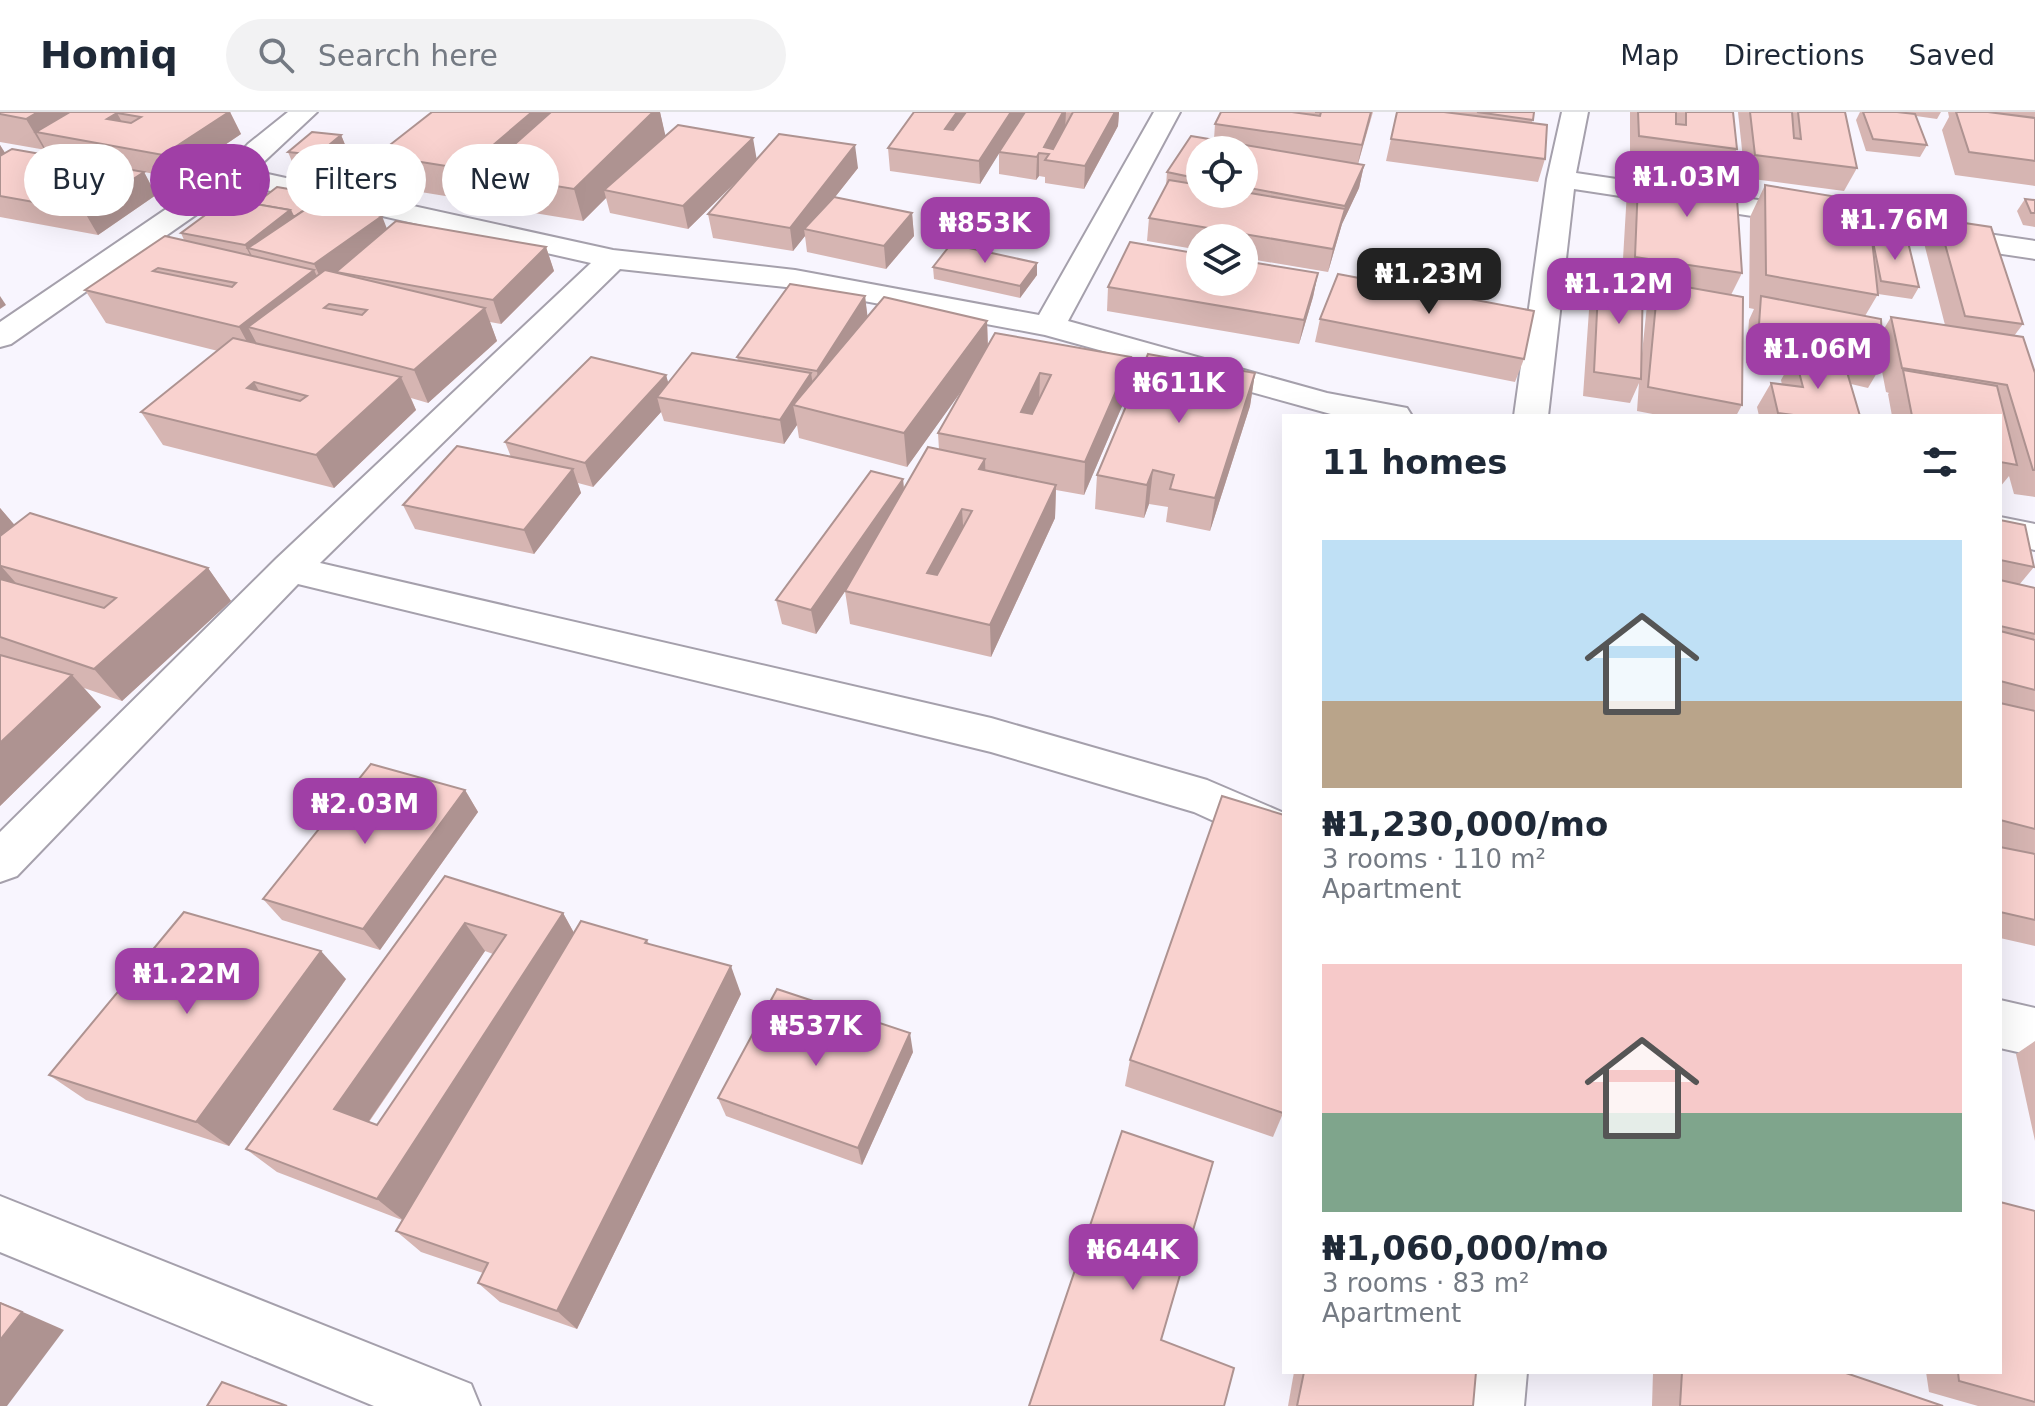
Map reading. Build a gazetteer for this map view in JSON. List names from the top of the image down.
{
  "page": {
    "header": "Homiq",
    "search": "Search here",
    "nav": ["Map", "Directions", "Saved"],
    "chip": [
      "Buy",
      "Rent",
      "Filters",
      "New"
    ],
    "price": [
      "₦1.03M",
      "₦1.76M",
      "₦853K",
      "₦1.23M",
      "₦1.12M",
      "₦1.06M",
      "₦611K",
      "₦2.03M",
      "₦1.22M",
      "₦537K",
      "₦644K"
    ],
    "heading": "11 homes",
    "list": [
      {
        "name": "₦1,230,000/mo",
        "note": "3 rooms · 110 m² · Apartment"
      },
      {
        "name": "₦1,060,000/mo",
        "note": "3 rooms · 83 m² · Apartment"
      }
    ]
  }
}
